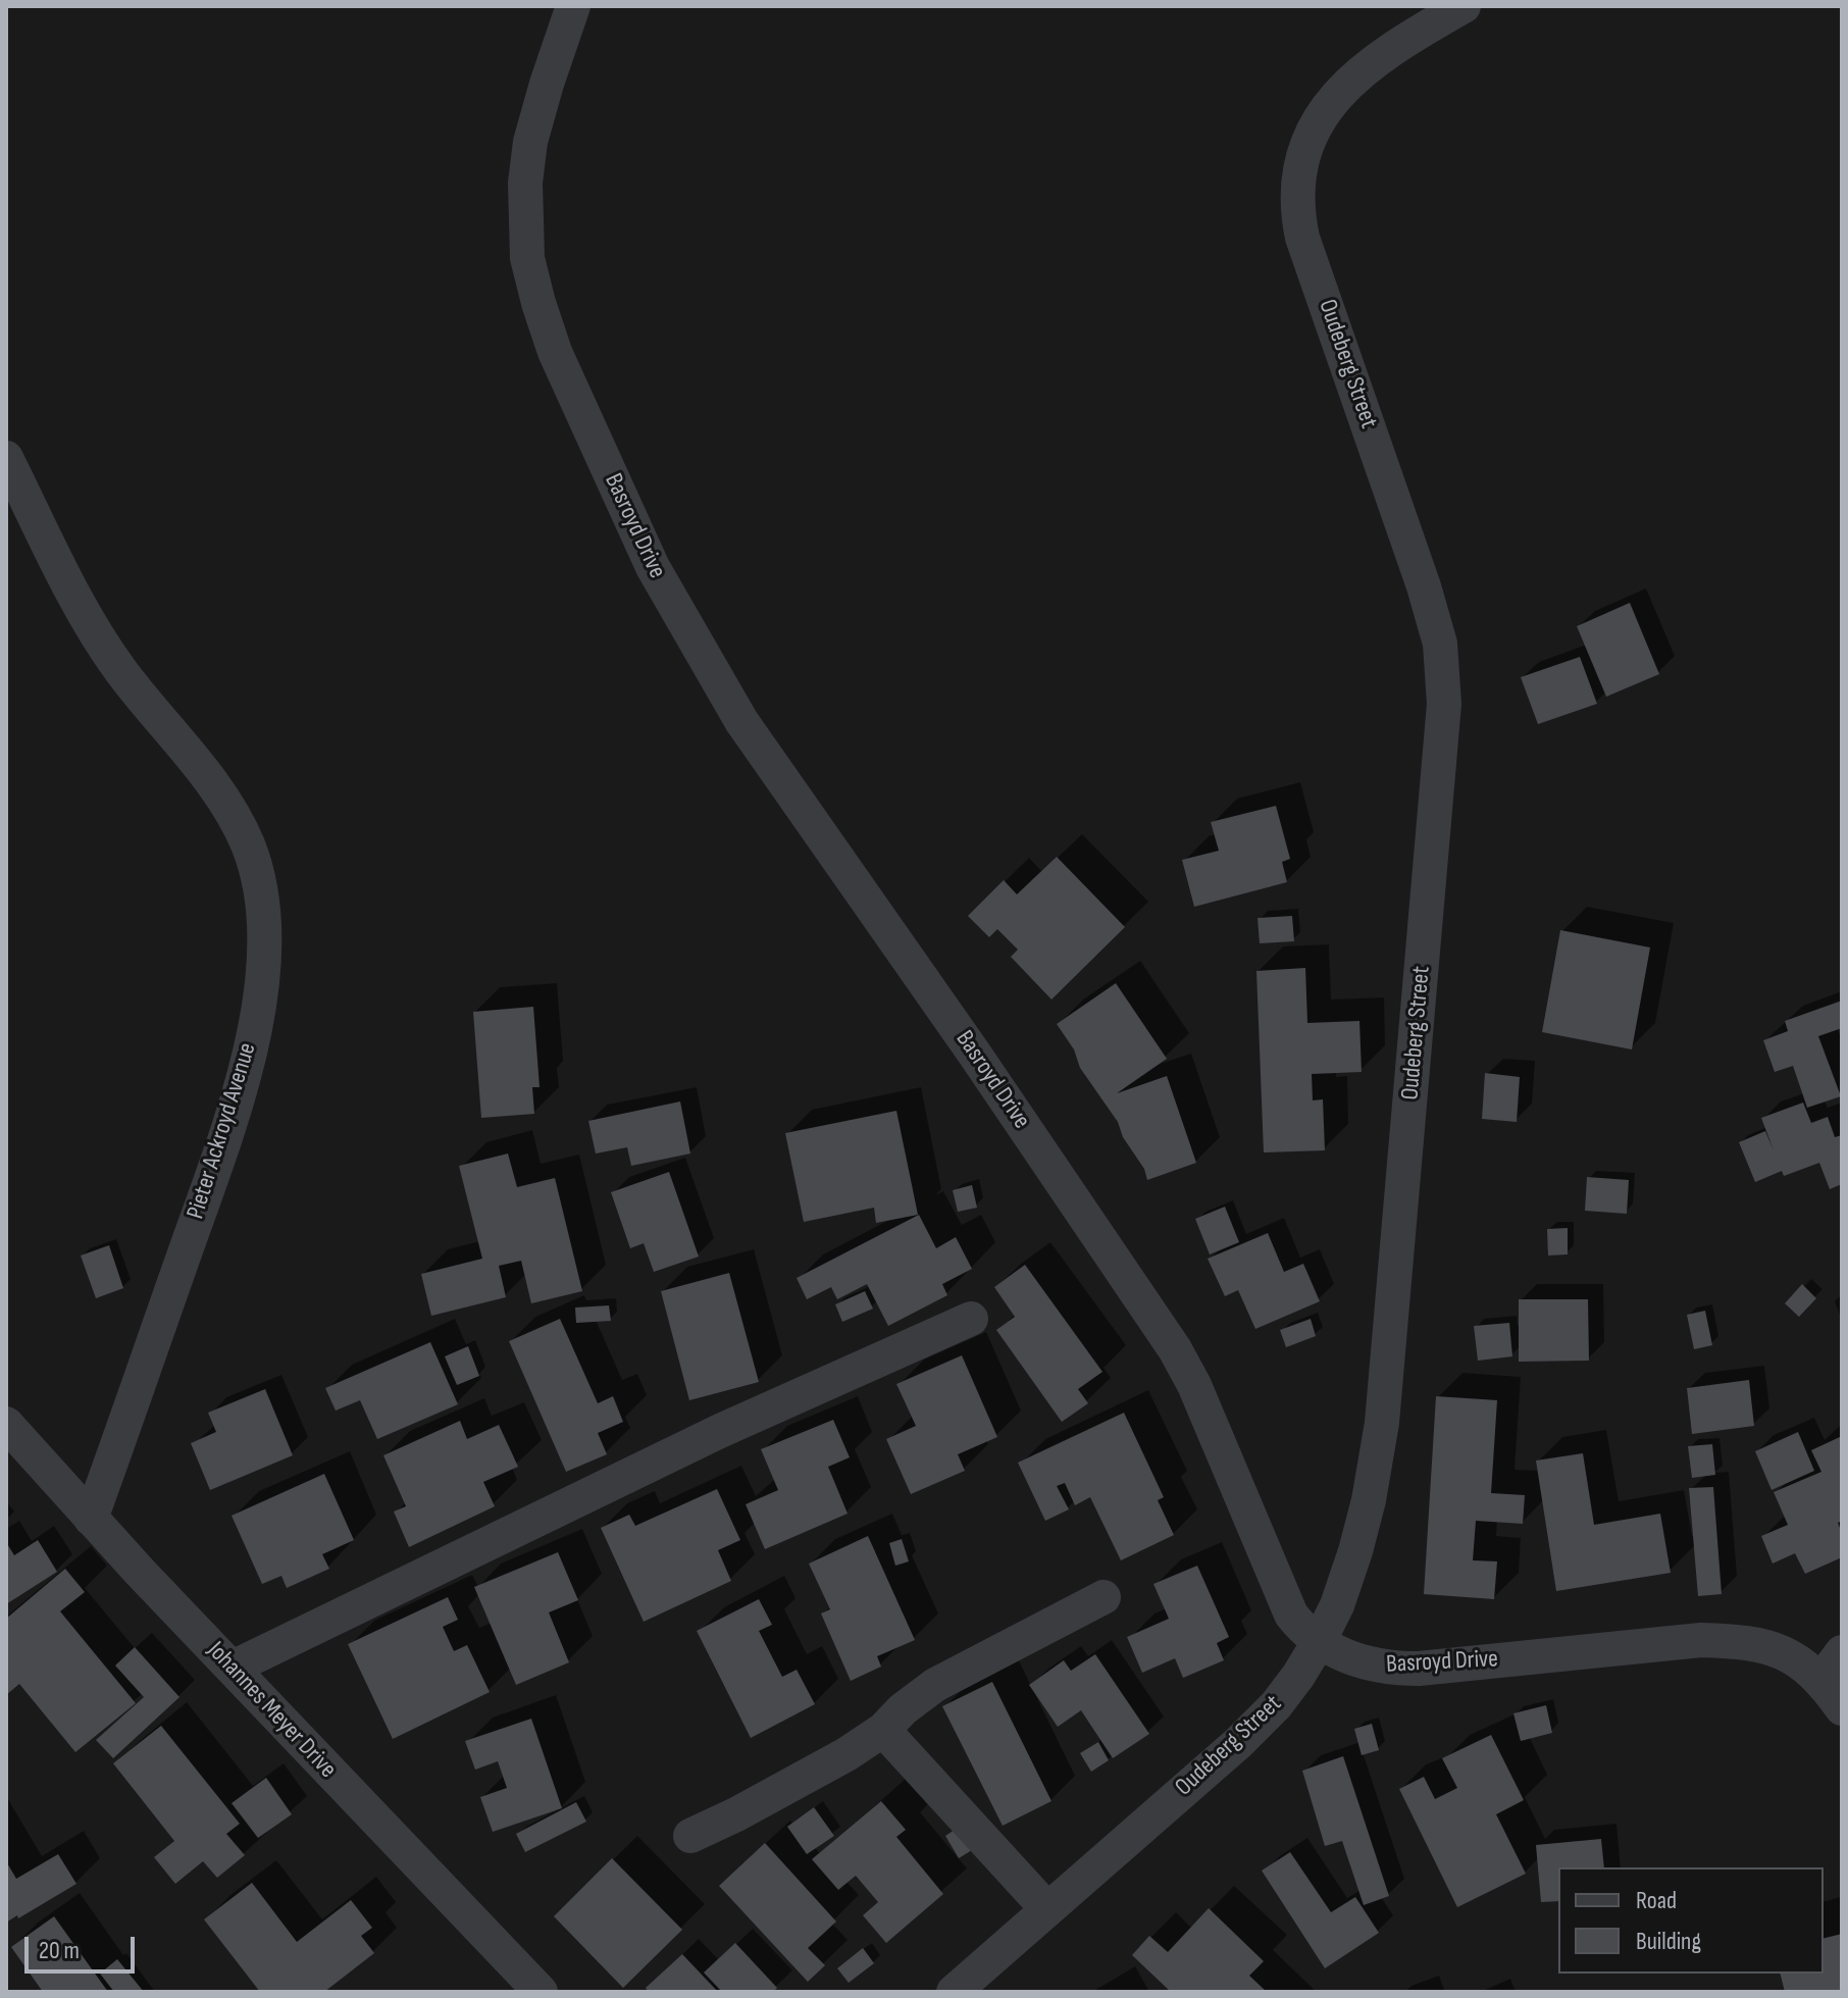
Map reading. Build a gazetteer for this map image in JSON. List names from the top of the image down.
{
  "streets": {
    "street": [
      "Oudeberg Street",
      "Basroyd Drive",
      "Pieter Ackroyd Avenue",
      "Johannes Meyer Drive"
    ]
  },
  "crossings": [
    ["Oudeberg Street", "Basroyd Drive"],
    ["Pieter Ackroyd Avenue", "Johannes Meyer Drive"]
  ],
  "legend": ["Road", "Building"],
  "scale_bar": "20 m"
}
